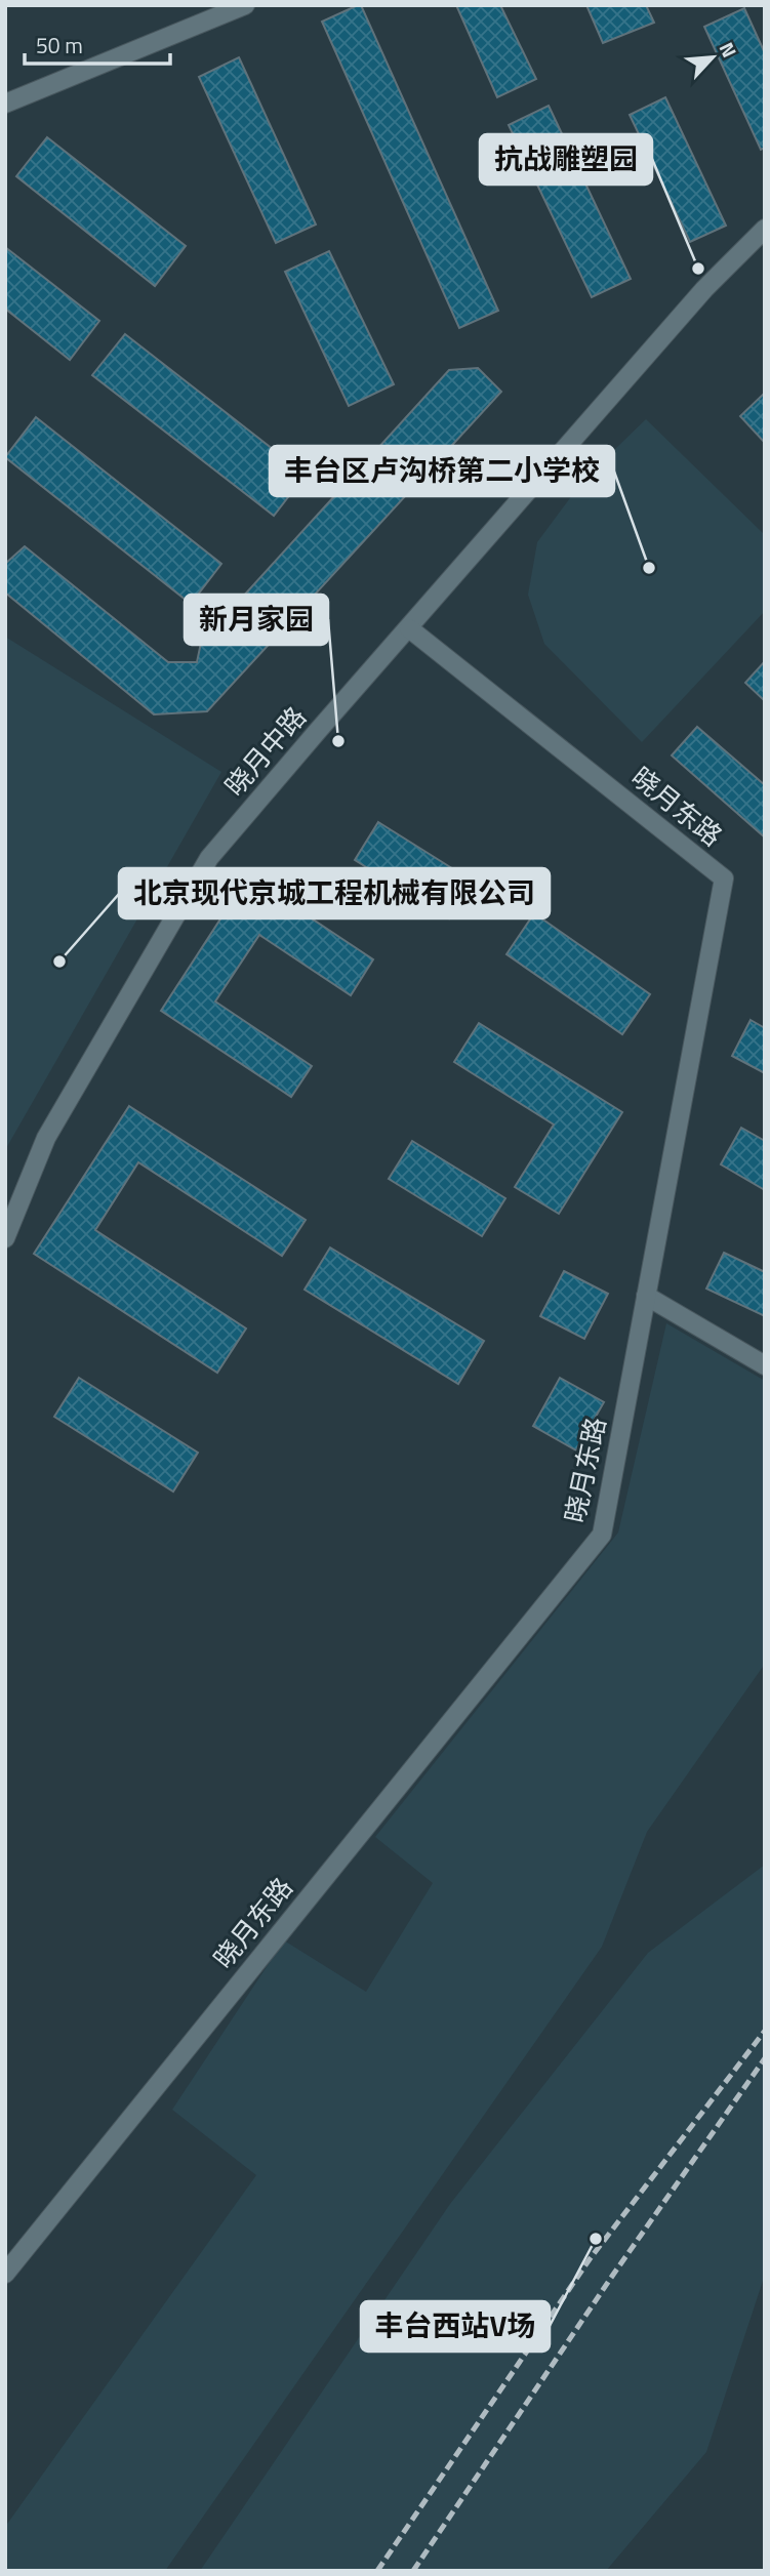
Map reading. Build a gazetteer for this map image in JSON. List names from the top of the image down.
{
  "streets": {
    "street": ["晓月中路", "晓月东路"]
  },
  "crossings": [
    ["晓月中路", "晓月东路"]
  ],
  "places": [
    "抗战雕塑园",
    "丰台区卢沟桥第二小学校",
    "新月家园",
    "北京现代京城工程机械有限公司",
    "丰台西站V场"
  ],
  "scale_bar": "50 m",
  "north": "top right"
}
